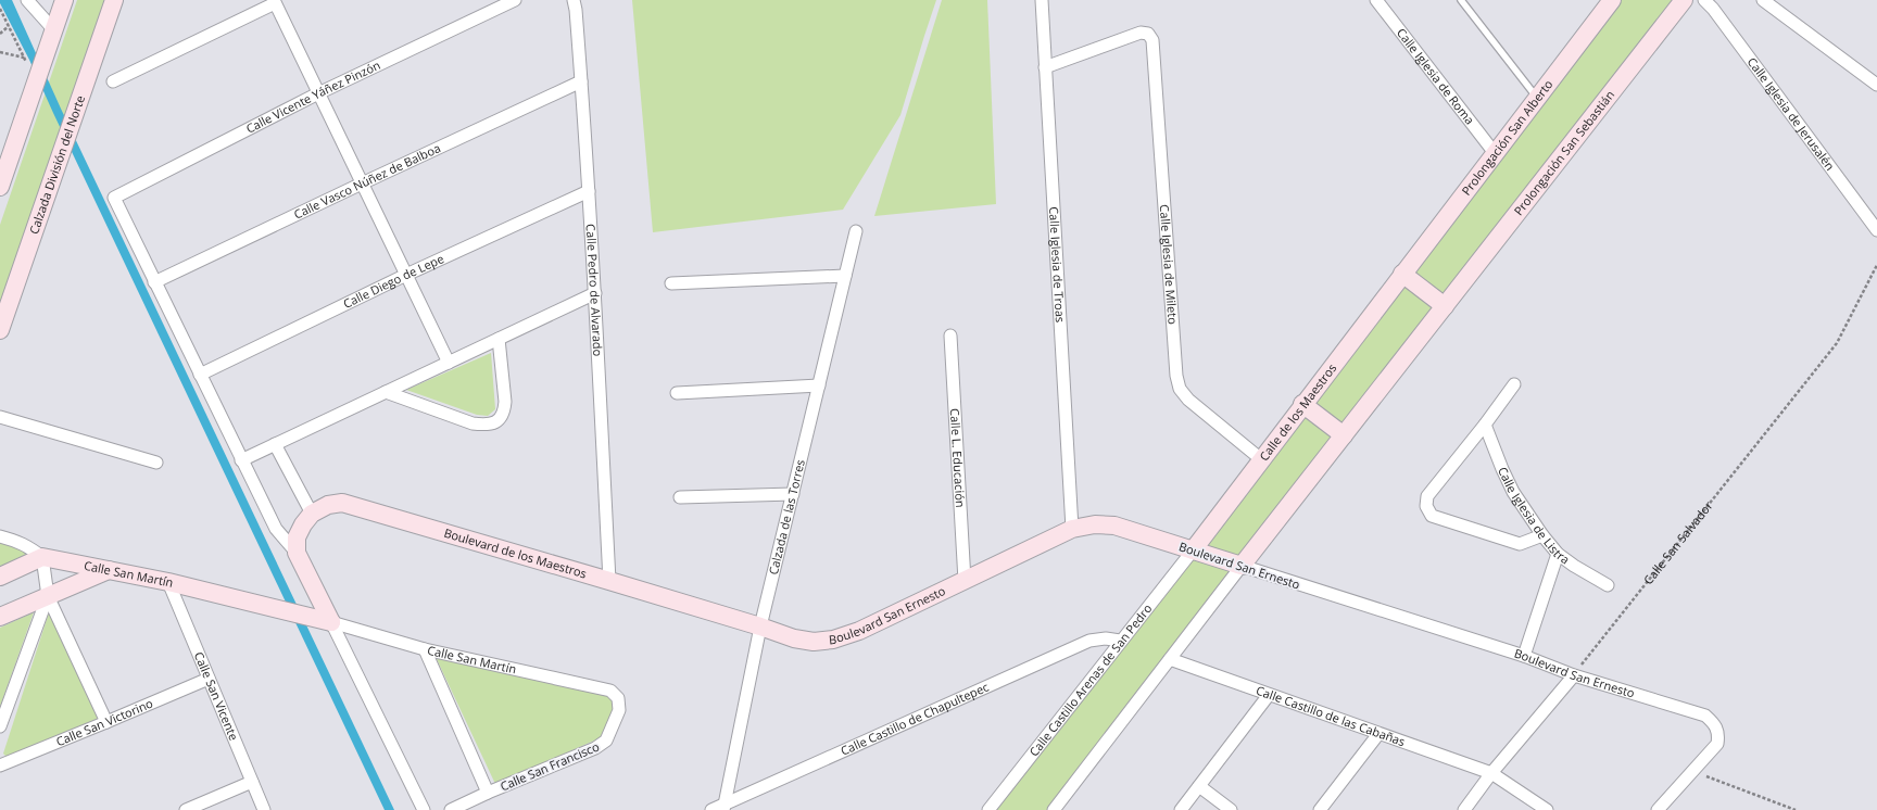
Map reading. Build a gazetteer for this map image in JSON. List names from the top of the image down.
{
  "streets": {
    "main road": [
      "Prolongación San Alberto",
      "Prolongación San Sebastián",
      "Calzada División del Norte",
      "Calle de los Maestros",
      "Boulevard de los Maestros",
      "Boulevard San Ernesto",
      "Calle San Martín"
    ],
    "street": [
      "Calle Iglesia de Roma",
      "Calle Vicente Yáñez Pinzón",
      "Calle Iglesia de Jerusalén",
      "Calle Vasco Núñez de Balboa",
      "Calle Iglesia de Troas",
      "Calle Iglesia de Mileto",
      "Calle Diego de Lepe",
      "Calle Pedro de Alvarado",
      "Calle L. Educación",
      "Calle Iglesia de Listra",
      "Calzada de las Torres",
      "Calle Castillo Arenas de San Pedro",
      "Calle San Vicente",
      "Calle Castillo de las Cabañas",
      "Calle Castillo de Chapultepec",
      "Calle San Victorino",
      "Calle San Francisco"
    ],
    "path": ["Calle San Salvador"]
  },
  "crossings": [
    ["Calle Iglesia de Roma", "Prolongación San Alberto"],
    ["Calle Vicente Yáñez Pinzón", "Calle Vasco Núñez de Balboa"],
    ["Prolongación San Alberto", "Calle de los Maestros"],
    ["Calle Vasco Núñez de Balboa", "Calle Pedro de Alvarado"],
    ["Calle Iglesia de Troas", "Calle Iglesia de Mileto"],
    ["Calle Iglesia de Troas", "Boulevard San Ernesto"],
    ["Calle Iglesia de Mileto", "Calle de los Maestros"],
    ["Calle Diego de Lepe", "Calle Pedro de Alvarado"],
    ["Calle Pedro de Alvarado", "Boulevard de los Maestros"],
    ["Calle de los Maestros", "Boulevard San Ernesto"],
    ["Calle de los Maestros", "Calle Castillo Arenas de San Pedro"],
    ["Calle L. Educación", "Boulevard San Ernesto"],
    ["Calzada de las Torres", "Boulevard de los Maestros"],
    ["Calzada de las Torres", "Boulevard San Ernesto"],
    ["Calzada de las Torres", "Calle Castillo de Chapultepec"],
    ["Calle San Salvador", "Boulevard San Ernesto"],
    ["Boulevard de los Maestros", "Boulevard San Ernesto"],
    ["Boulevard San Ernesto", "Calle Castillo Arenas de San Pedro"],
    ["Calle San Martín", "Calle San Vicente"],
    ["Calle San Martín", "Calle San Francisco"],
    ["Calle Castillo Arenas de San Pedro", "Calle Castillo de Chapultepec"],
    ["Calle San Vicente", "Calle San Victorino"]
  ]
}
